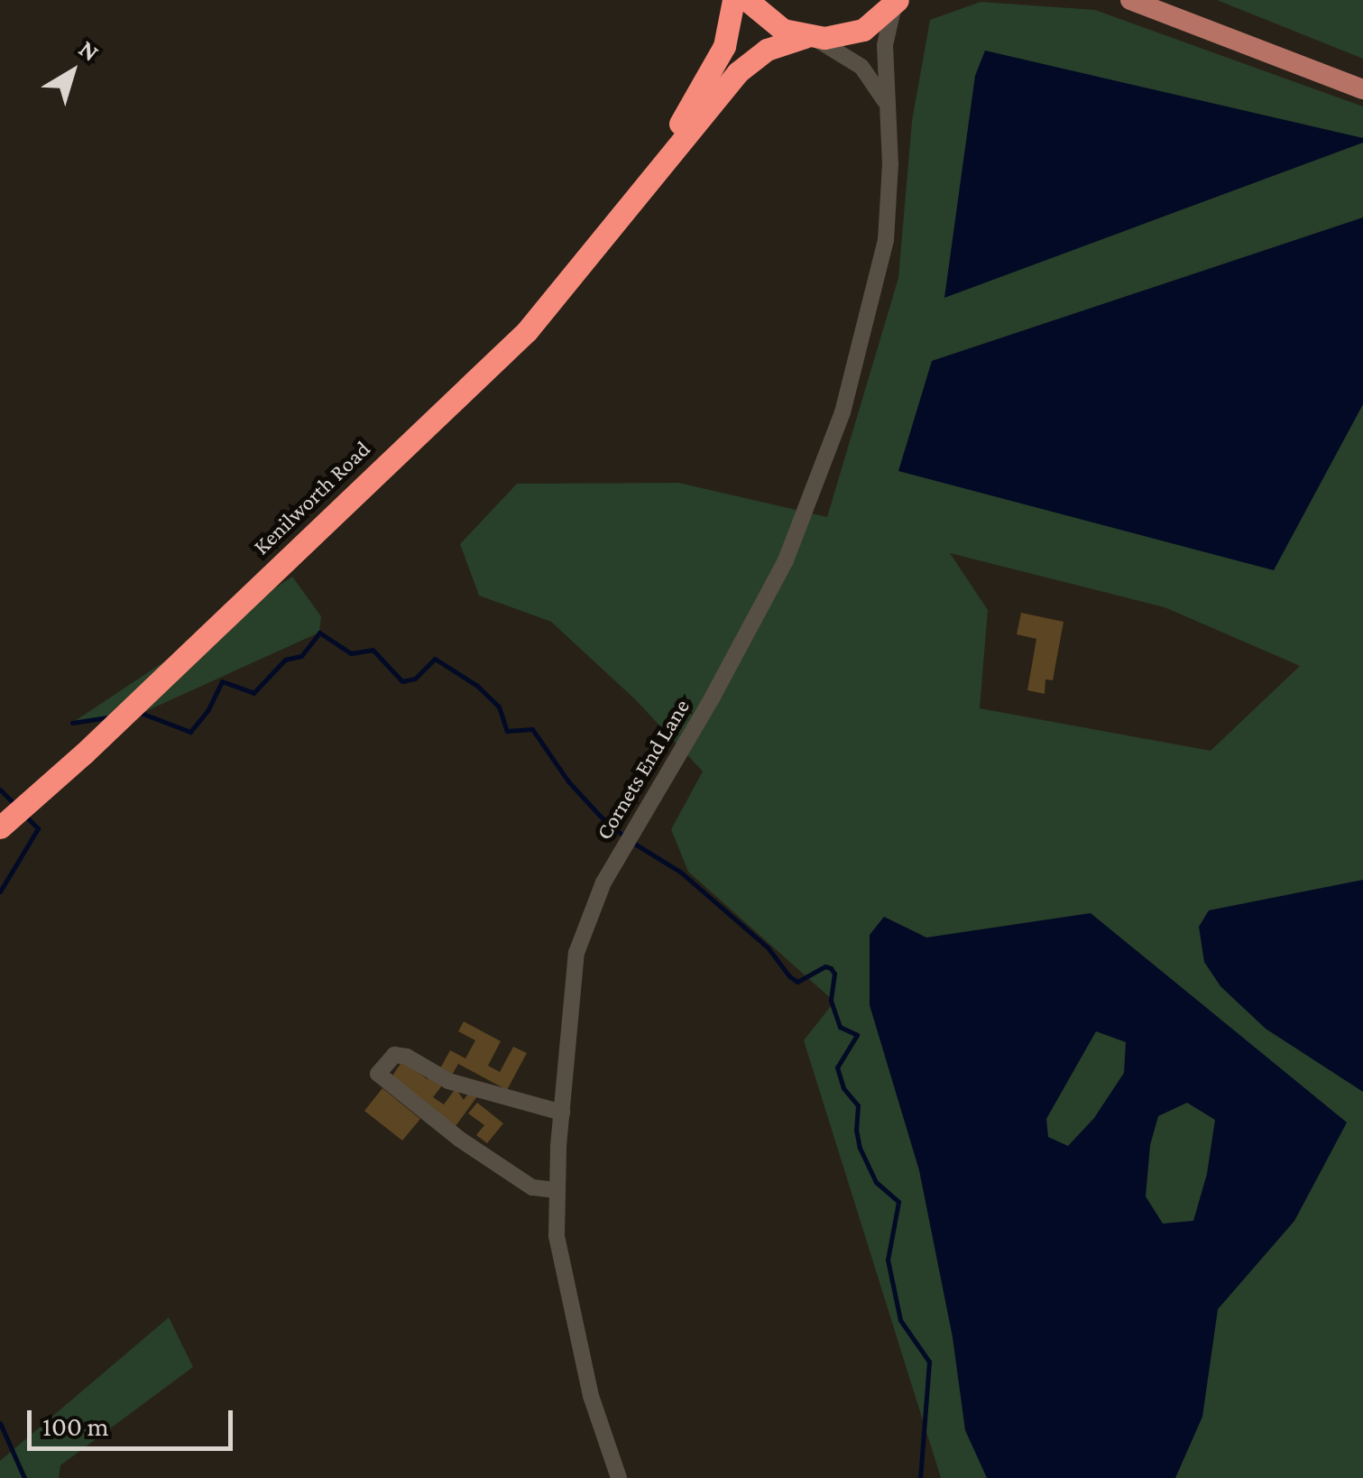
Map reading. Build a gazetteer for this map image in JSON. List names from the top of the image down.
{
  "streets": {
    "highway": ["Kenilworth Road"],
    "street": ["Cornets End Lane"]
  },
  "crossings": [
    ["Kenilworth Road", "Cornets End Lane"]
  ],
  "scale_bar": "100 m",
  "north": "top right"
}
